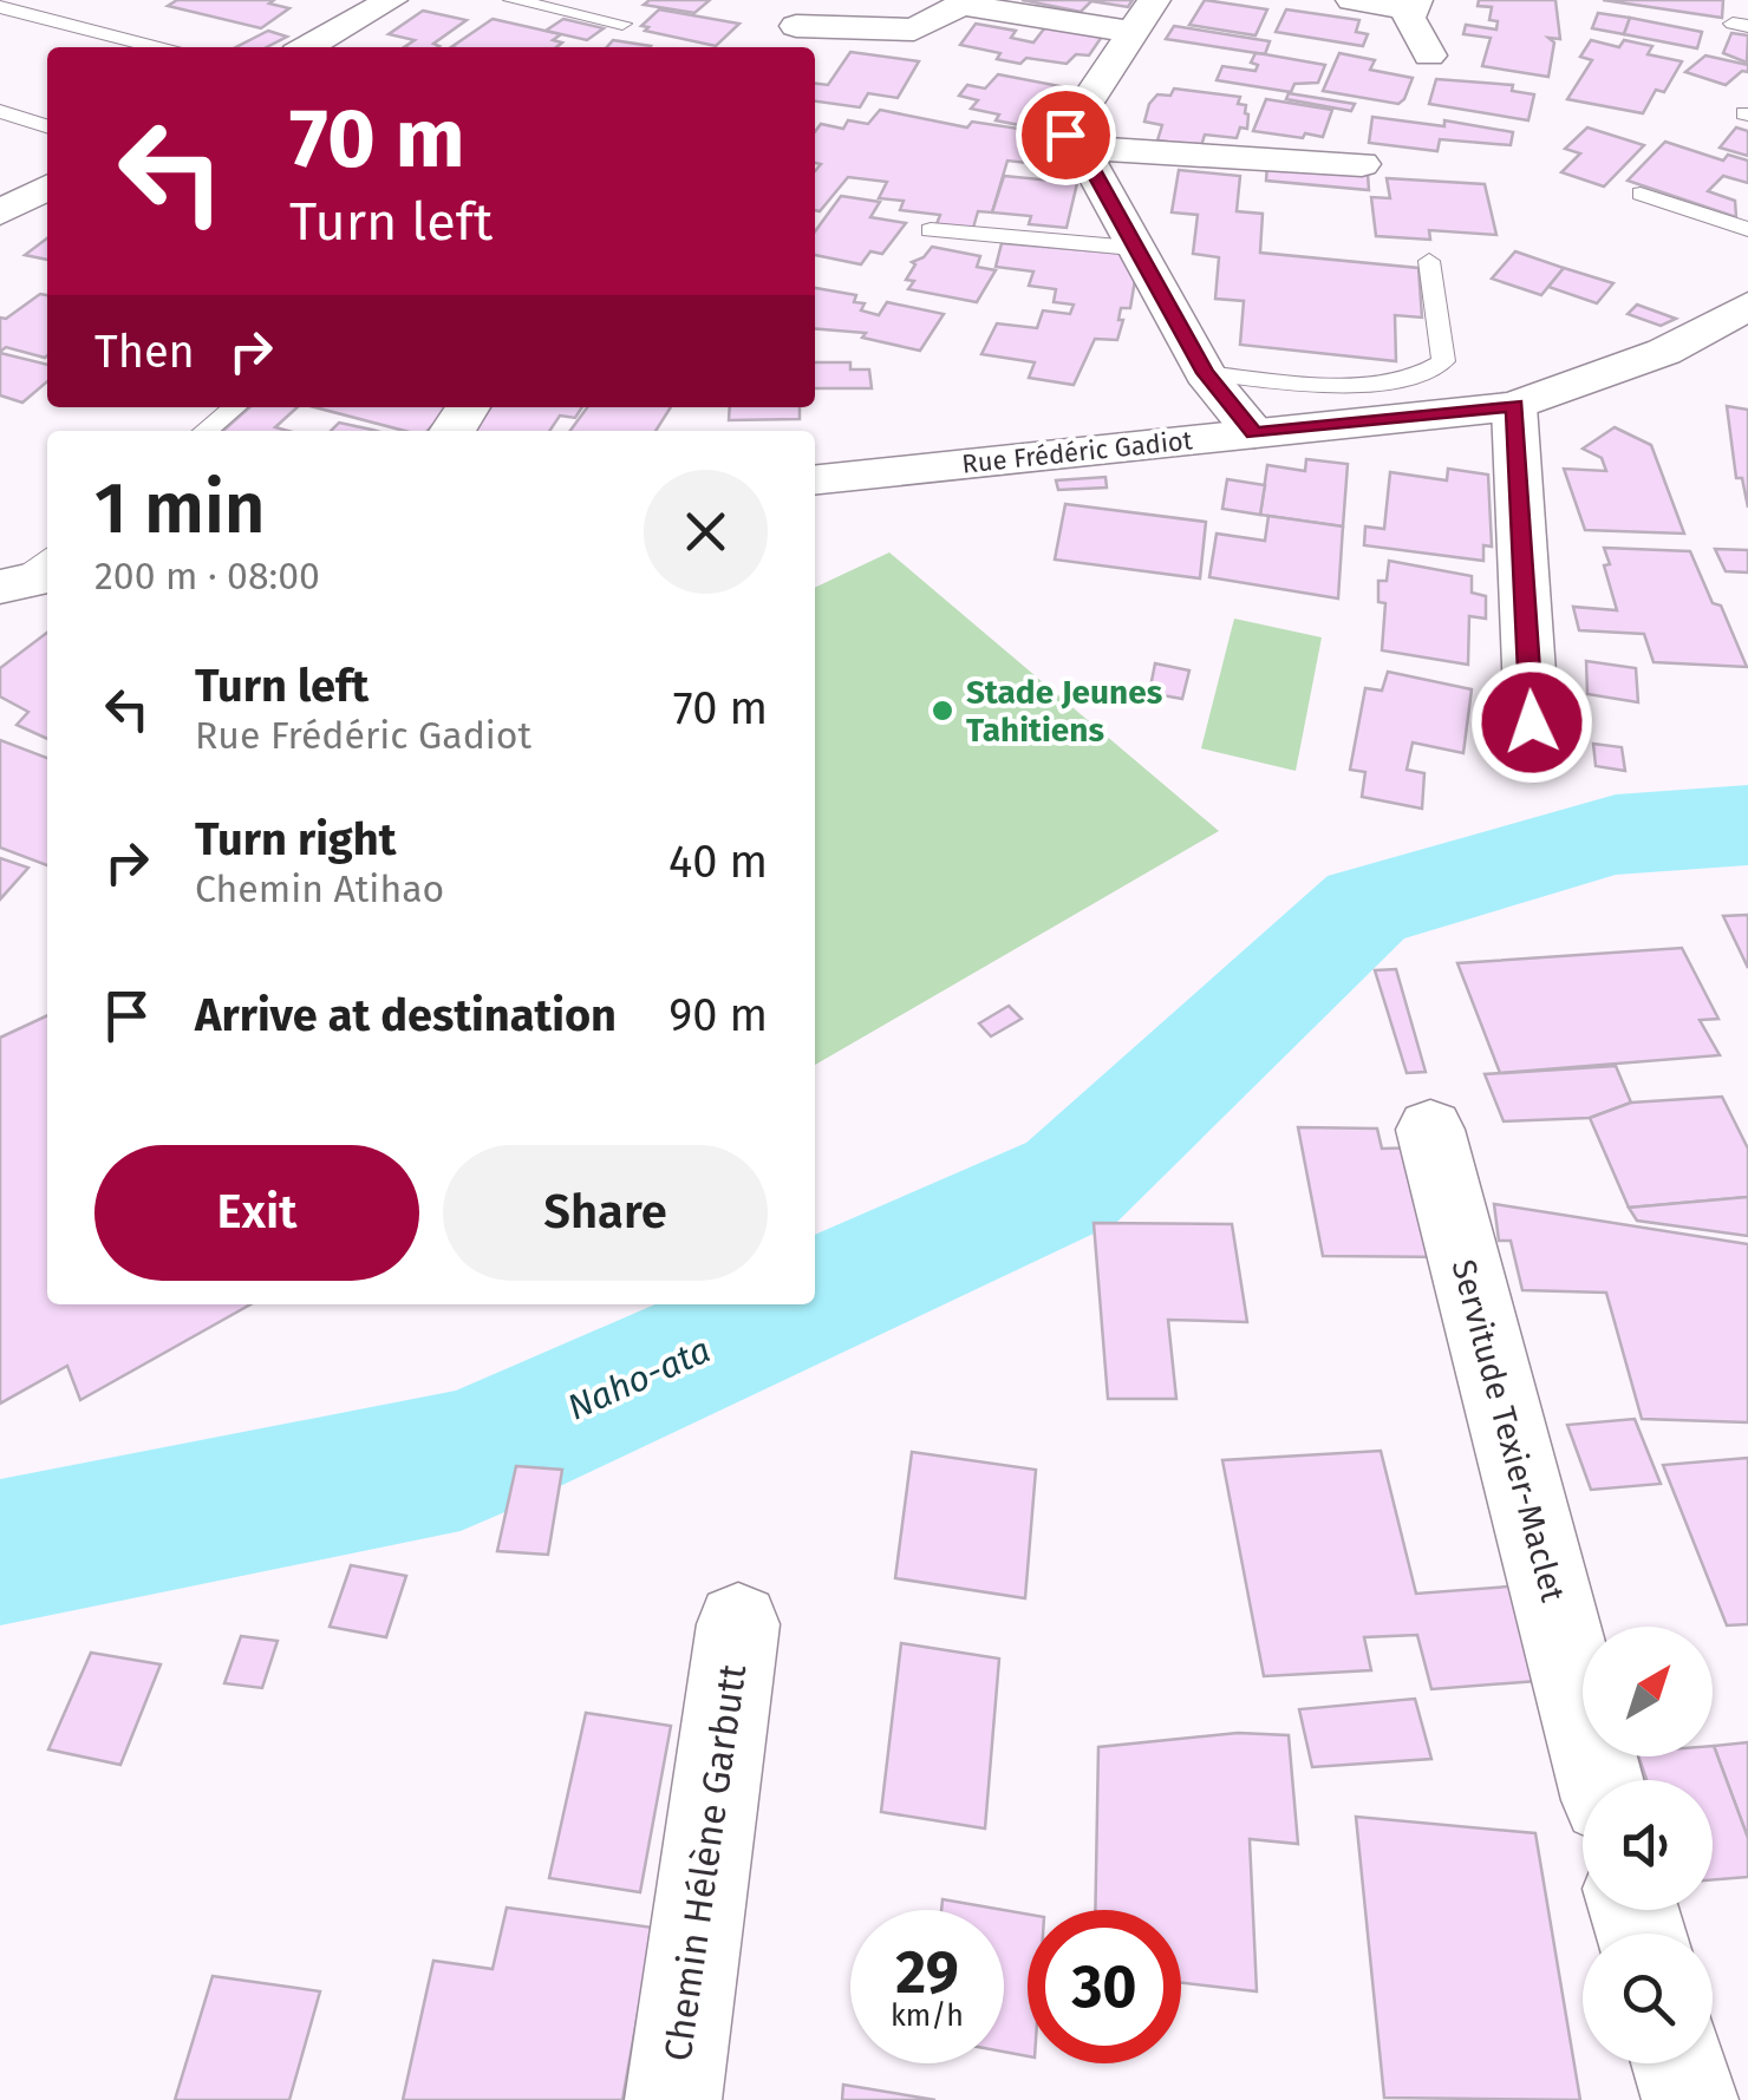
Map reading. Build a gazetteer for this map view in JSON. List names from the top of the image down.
{
  "streets": {
    "street": ["Rue Frédéric Gadiot", "Servitude Texier-Maclet", "Chemin Hélène Garbutt"]
  },
  "water": ["Naho-ata"],
  "places": ["Stade Jeunes Tahitiens"],
  "north": "top right",
  "page": {
    "turn": ["70 m", "Turn left"],
    "then": "Then",
    "heading": ["1 min", "200 m · 08:00"],
    "list": [
      {
        "name": "Turn left",
        "note": "Rue Frédéric Gadiot",
        "value": "70 m"
      },
      {
        "name": "Turn right",
        "note": "Chemin Atihao",
        "value": "40 m"
      },
      {
        "name": "Arrive at destination",
        "value": "90 m"
      }
    ],
    "buttons": ["Exit", "Share"],
    "speed": "29 km/h",
    "limit": "30"
  }
}
